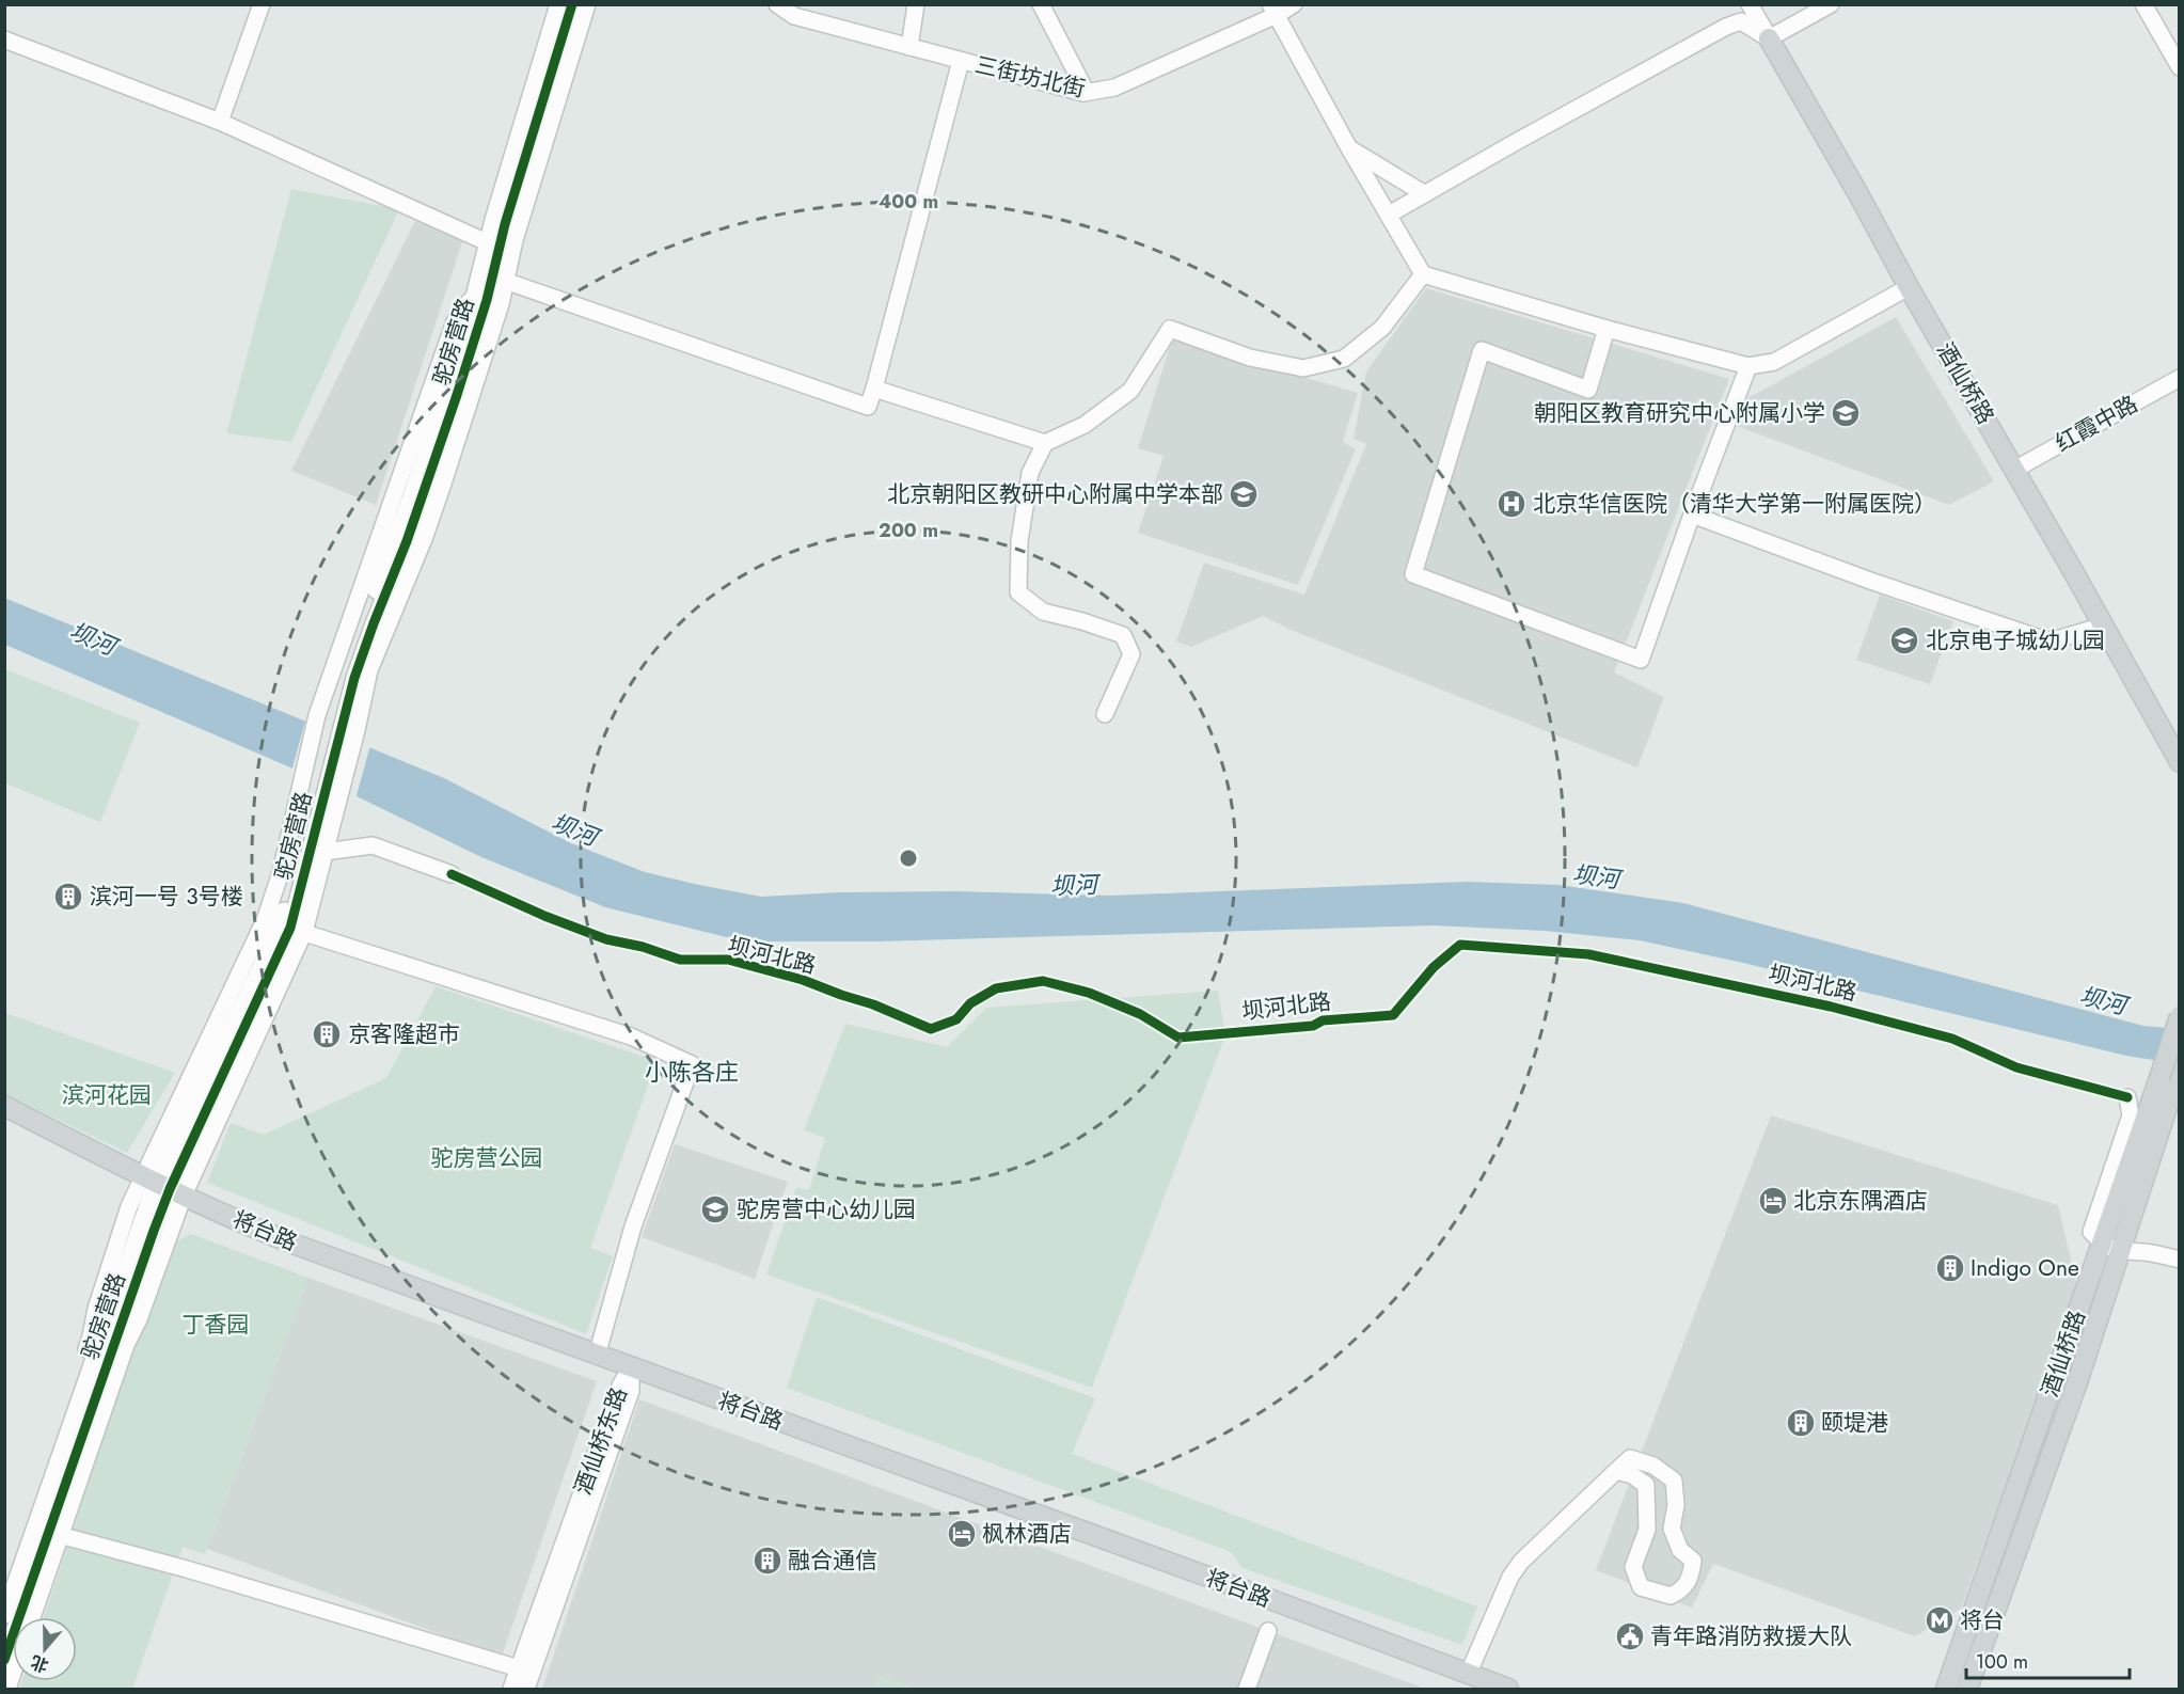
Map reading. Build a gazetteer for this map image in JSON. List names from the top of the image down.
{
  "streets": {
    "main road": ["酒仙桥路", "将台路"],
    "street": [
      "三街坊北街",
      "驼房营路",
      "红霞中路",
      "酒仙桥东路"
    ],
    "cycle path": ["坝河北路"]
  },
  "crossings": [
    ["驼房营路", "将台路"],
    ["酒仙桥路", "红霞中路"],
    ["将台路", "酒仙桥东路"]
  ],
  "districts": ["小陈各庄"],
  "water": ["坝河"],
  "parks": ["滨河花园", "驼房营公园", "丁香园"],
  "places": {
    "school or university": [
      "朝阳区教育研究中心附属小学",
      "北京朝阳区教研中心附属中学本部",
      "北京电子城幼儿园",
      "驼房营中心幼儿园"
    ],
    "hospital": ["北京华信医院（清华大学第一附属医院）"],
    "building": [
      "滨河一号 3号楼",
      "京客隆超市",
      "Indigo One",
      "颐堤港",
      "融合通信"
    ],
    "hotel": ["北京东隅酒店", "枫林酒店"],
    "metro station": ["将台"],
    "public building": ["青年路消防救援大队"]
  },
  "scale_bar": "100 m",
  "north": "bottom",
  "rings": ["400 m", "200 m"]
}
